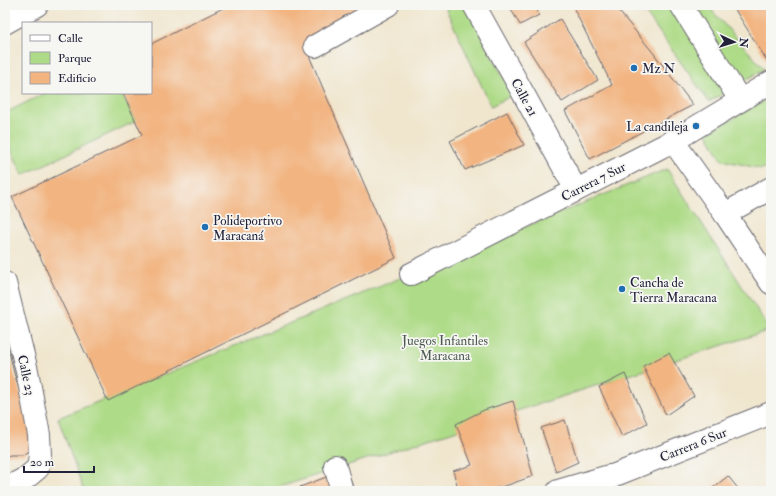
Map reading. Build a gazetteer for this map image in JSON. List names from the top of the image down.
{
  "streets": {
    "street": [
      "Calle 21",
      "Carrera 7 Sur",
      "Calle 23",
      "Carrera 6 Sur"
    ]
  },
  "crossings": [
    ["Calle 21", "Carrera 7 Sur"]
  ],
  "parks": ["Juegos Infantiles Maracana"],
  "places": [
    "Mz N",
    "La candileja",
    "Polideportivo Maracaná",
    "Cancha de Tierra Maracana"
  ],
  "legend": ["Calle", "Parque", "Edificio"],
  "scale_bar": "20 m",
  "north": "right"
}
